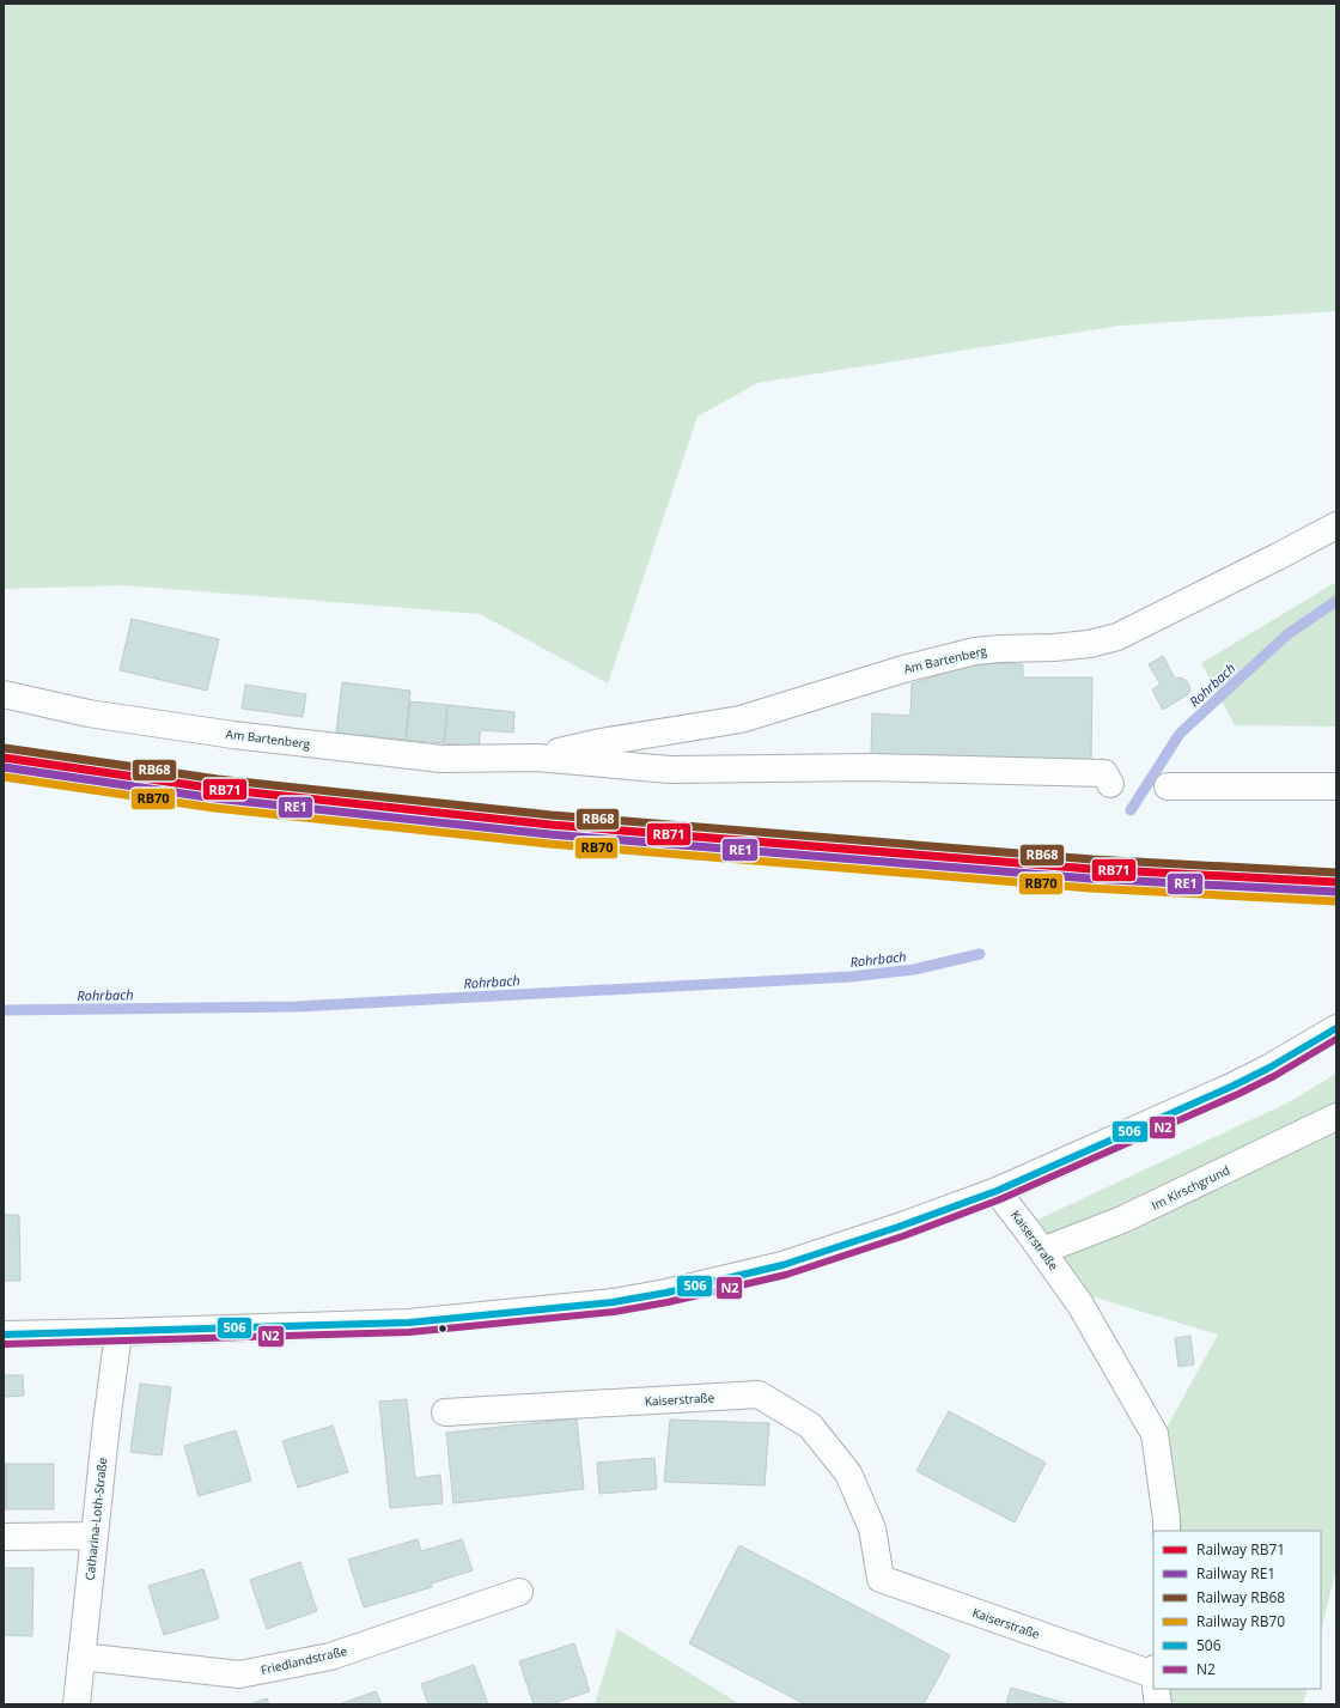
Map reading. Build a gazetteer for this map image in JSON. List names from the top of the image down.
{
  "streets": {
    "street": [
      "Am Bartenberg",
      "Im Kirschgrund",
      "Kaiserstraße",
      "Catharina-Loth-Straße",
      "Friedlandstraße"
    ]
  },
  "crossings": [
    ["Im Kirschgrund", "Kaiserstraße"],
    ["Catharina-Loth-Straße", "Friedlandstraße"]
  ],
  "water": ["Rohrbach"],
  "lines": [
    "rail line RB68",
    "rail line RB71",
    "rail line RE1",
    "rail line RB70",
    "transit line 506",
    "transit line N2"
  ],
  "legend": [
    "Railway RB71",
    "Railway RE1",
    "Railway RB68",
    "Railway RB70",
    "506",
    "N2"
  ]
}
